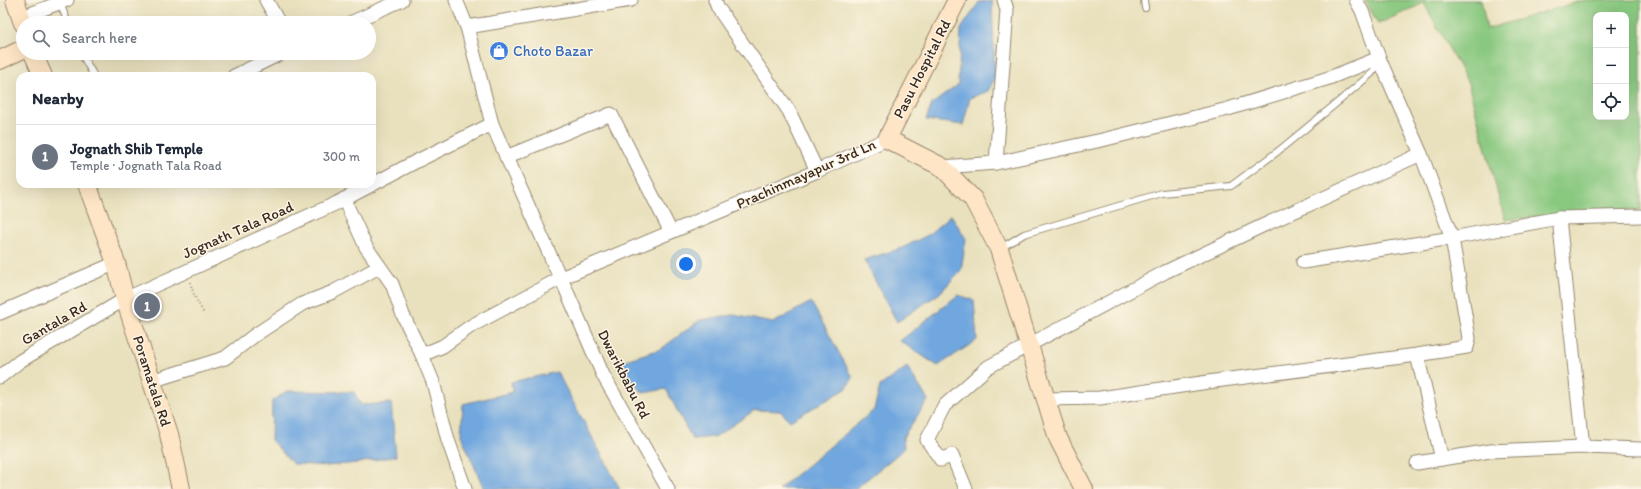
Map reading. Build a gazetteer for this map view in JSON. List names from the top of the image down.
{
  "streets": {
    "main road": ["Pasu Hospital Rd", "Prachinmayapur 3rd Ln", "Poramatala Rd"],
    "street": ["Jognath Tala Road", "Gantala Rd", "Dwarikbabu Rd"]
  },
  "crossings": [
    ["Pasu Hospital Rd", "Prachinmayapur 3rd Ln"],
    ["Prachinmayapur 3rd Ln", "Dwarikbabu Rd"],
    ["Jognath Tala Road", "Gantala Rd"],
    ["Jognath Tala Road", "Dwarikbabu Rd"],
    ["Jognath Tala Road", "Poramatala Rd"],
    ["Gantala Rd", "Poramatala Rd"]
  ],
  "places": {
    "shop": ["Choto Bazar"]
  },
  "page": {
    "map_buttons": ["+", "−"],
    "search": "Search here",
    "heading": "Nearby",
    "list": [
      {
        "mark": "1",
        "name": "Jognath Shib Temple",
        "note": "Temple · Jognath Tala Road",
        "value": "300 m"
      }
    ],
    "pins": "1"
  }
}
